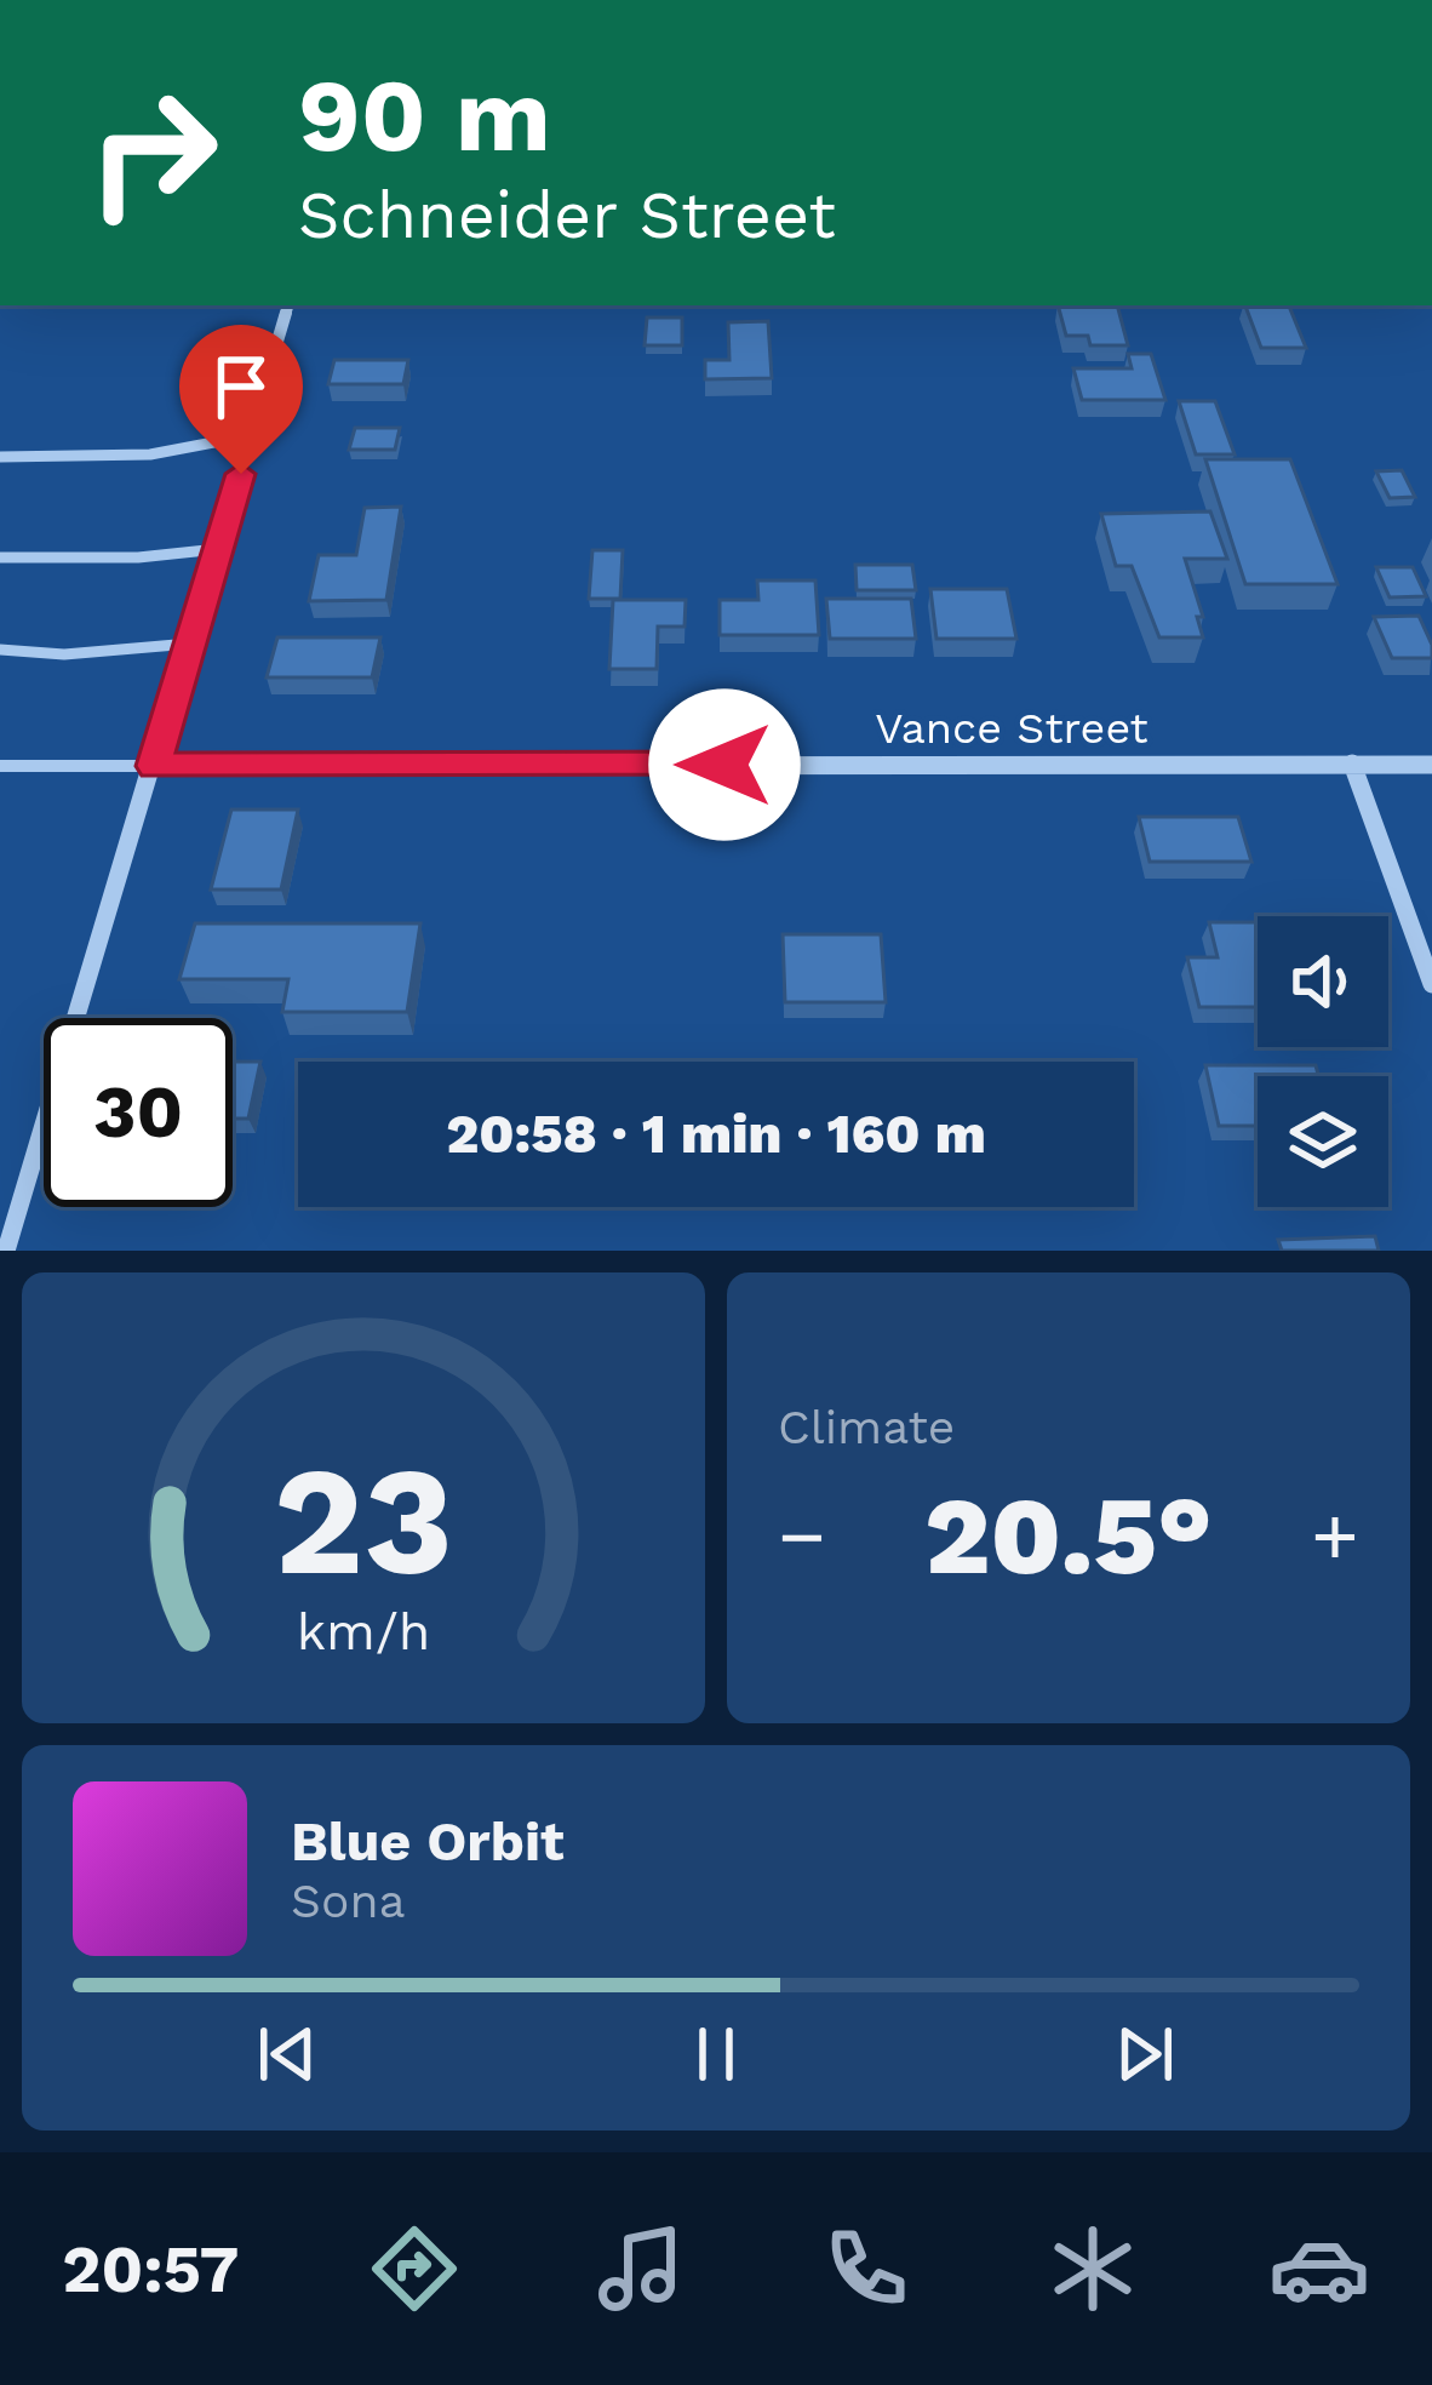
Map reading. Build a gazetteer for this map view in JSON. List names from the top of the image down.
{
  "streets": {
    "street": ["Vance Street"]
  },
  "page": {
    "turn": ["90 m", "Schneider Street"],
    "limit": "30",
    "trip": "20:58 · 1 min · 160 m",
    "tile": "Climate",
    "heat": ["−", "20.5°", "+"],
    "song": ["Blue Orbit", "Sona"],
    "tabs": "20:57",
    "gauge": ["23", "km/h"]
  }
}
